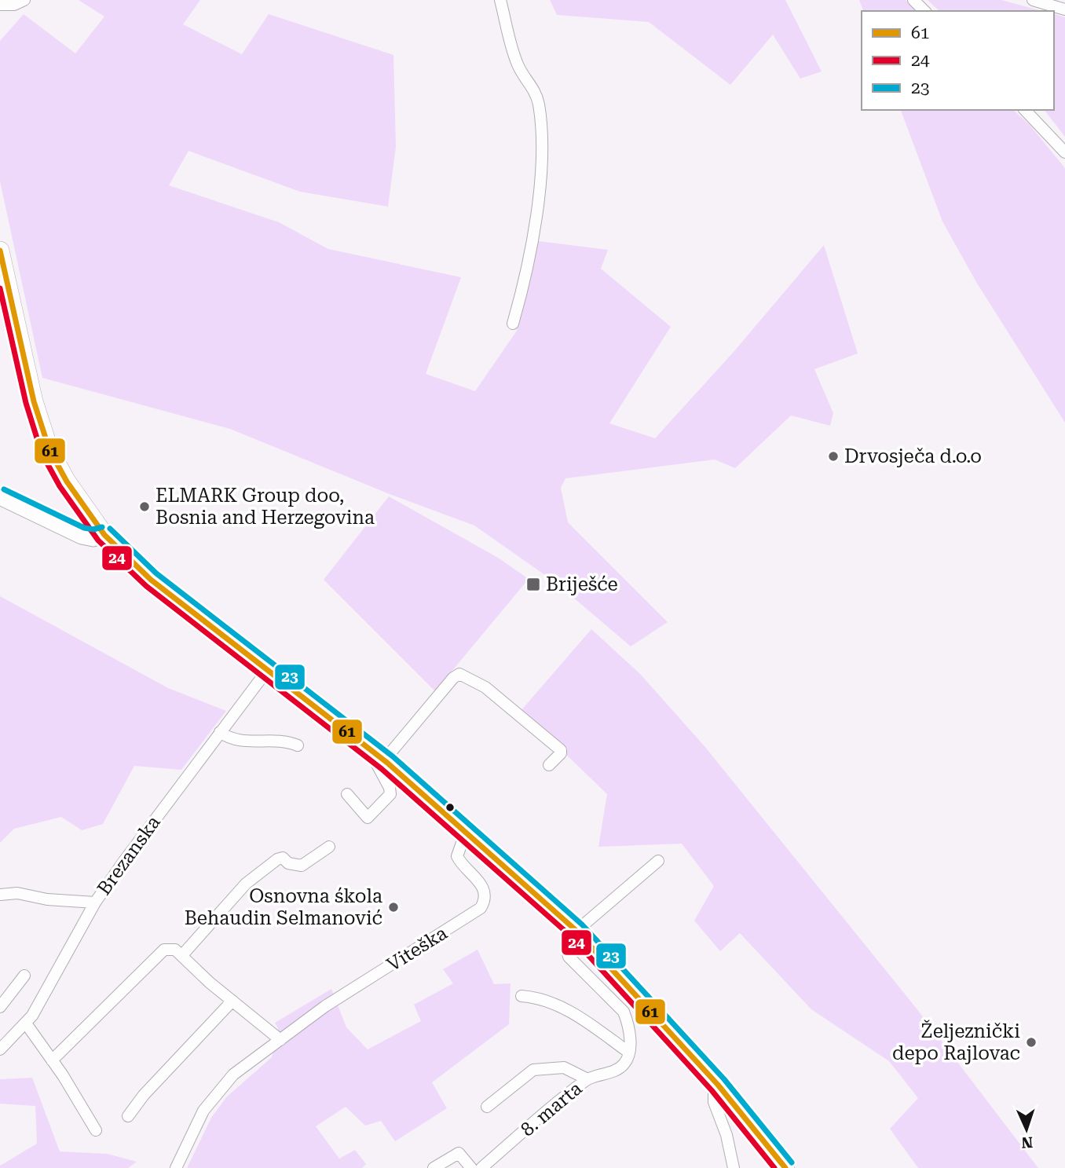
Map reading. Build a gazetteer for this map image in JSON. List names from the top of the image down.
{
  "streets": {
    "street": ["Brezanska", "Viteška", "8. marta"]
  },
  "places": {
    "other": [
      "Drvosječa d.o.o",
      "ELMARK Group doo, Bosnia and Herzegovina",
      "Osnovna śkola Behaudin Selmanović",
      "Željeznički depo Rajlovac"
    ],
    "transit": ["Briješće"]
  },
  "lines": ["transit line 61", "transit line 24", "transit line 23"],
  "legend": ["61", "24", "23"],
  "north": "bottom"
}
